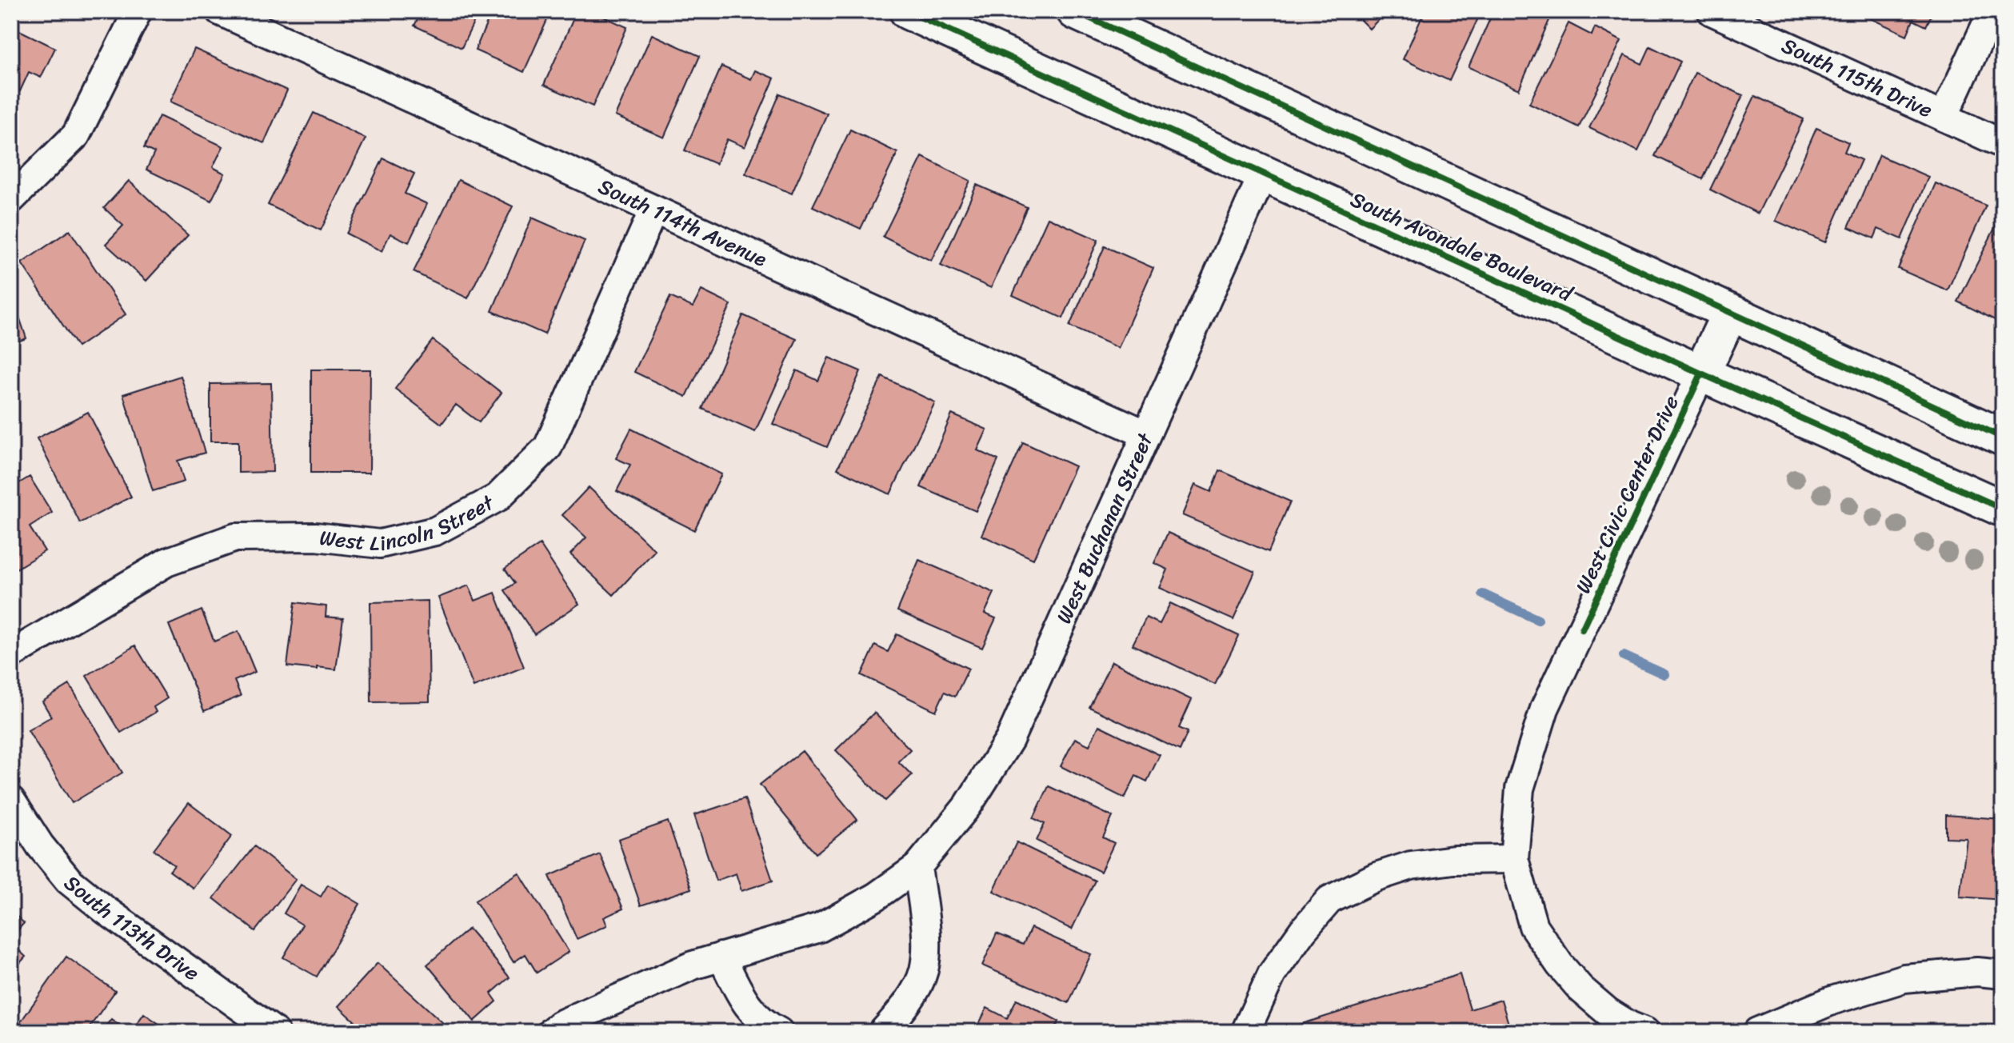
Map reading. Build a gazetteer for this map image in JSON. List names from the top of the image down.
{
  "streets": {
    "main road": ["South Avondale Boulevard"],
    "street": [
      "South 115th Drive",
      "South 114th Avenue",
      "West Civic Center Drive",
      "West Lincoln Street",
      "West Buchanan Street",
      "South 113th Drive"
    ]
  },
  "crossings": [
    ["South 114th Avenue", "West Lincoln Street"],
    ["South 114th Avenue", "West Buchanan Street"],
    ["South Avondale Boulevard", "West Civic Center Drive"],
    ["South Avondale Boulevard", "West Buchanan Street"]
  ]
}
